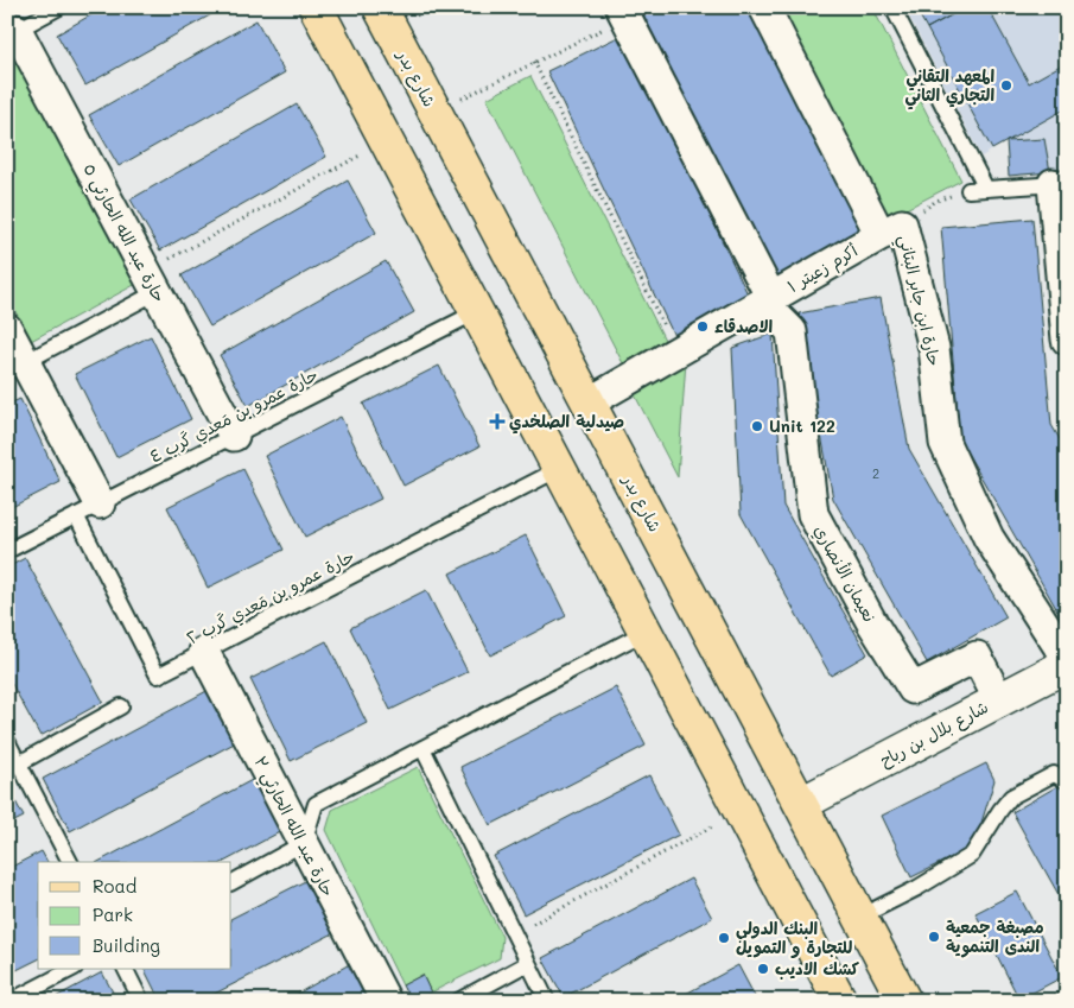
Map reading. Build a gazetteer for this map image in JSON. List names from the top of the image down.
{
  "streets": {
    "main road": ["شارع بدر", "شارع بلال بن رباح"],
    "street": [
      "حارة عبد الله الحارثي ٥",
      "أكرم زعيتر ١",
      "حارة ابن جابر البتاني",
      "نعيمان الأنصاري",
      "حارة عبد الله الحارثي ٣"
    ],
    "lane": ["حارة عمرو بن مَعدي كَرب ٤", "حارة عمرو بن مَعدي كَرب ٢"]
  },
  "crossings": [
    ["شارع بدر", "أكرم زعيتر ١"],
    ["شارع بدر", "شارع بلال بن رباح"],
    ["حارة عبد الله الحارثي ٥", "حارة عمرو بن مَعدي كَرب ٤"],
    ["أكرم زعيتر ١", "حارة ابن جابر البتاني"],
    ["أكرم زعيتر ١", "نعيمان الأنصاري"],
    ["حارة عمرو بن مَعدي كَرب ٤", "حارة عمرو بن مَعدي كَرب ٢"],
    ["نعيمان الأنصاري", "شارع بلال بن رباح"],
    ["حارة عمرو بن مَعدي كَرب ٢", "حارة عبد الله الحارثي ٣"]
  ],
  "places": {
    "other": [
      "المعهد التقاني التجاري الثاني",
      "الاصدقاء",
      "Unit 122",
      "مصبغة جمعية الندى التنموية",
      "البنك الدولي للتجارة و التمويل",
      "كشك الاديب"
    ],
    "health": ["صيدلية الصلخدي"]
  },
  "house_numbers": ["2"],
  "legend": ["Road", "Park", "Building"]
}
